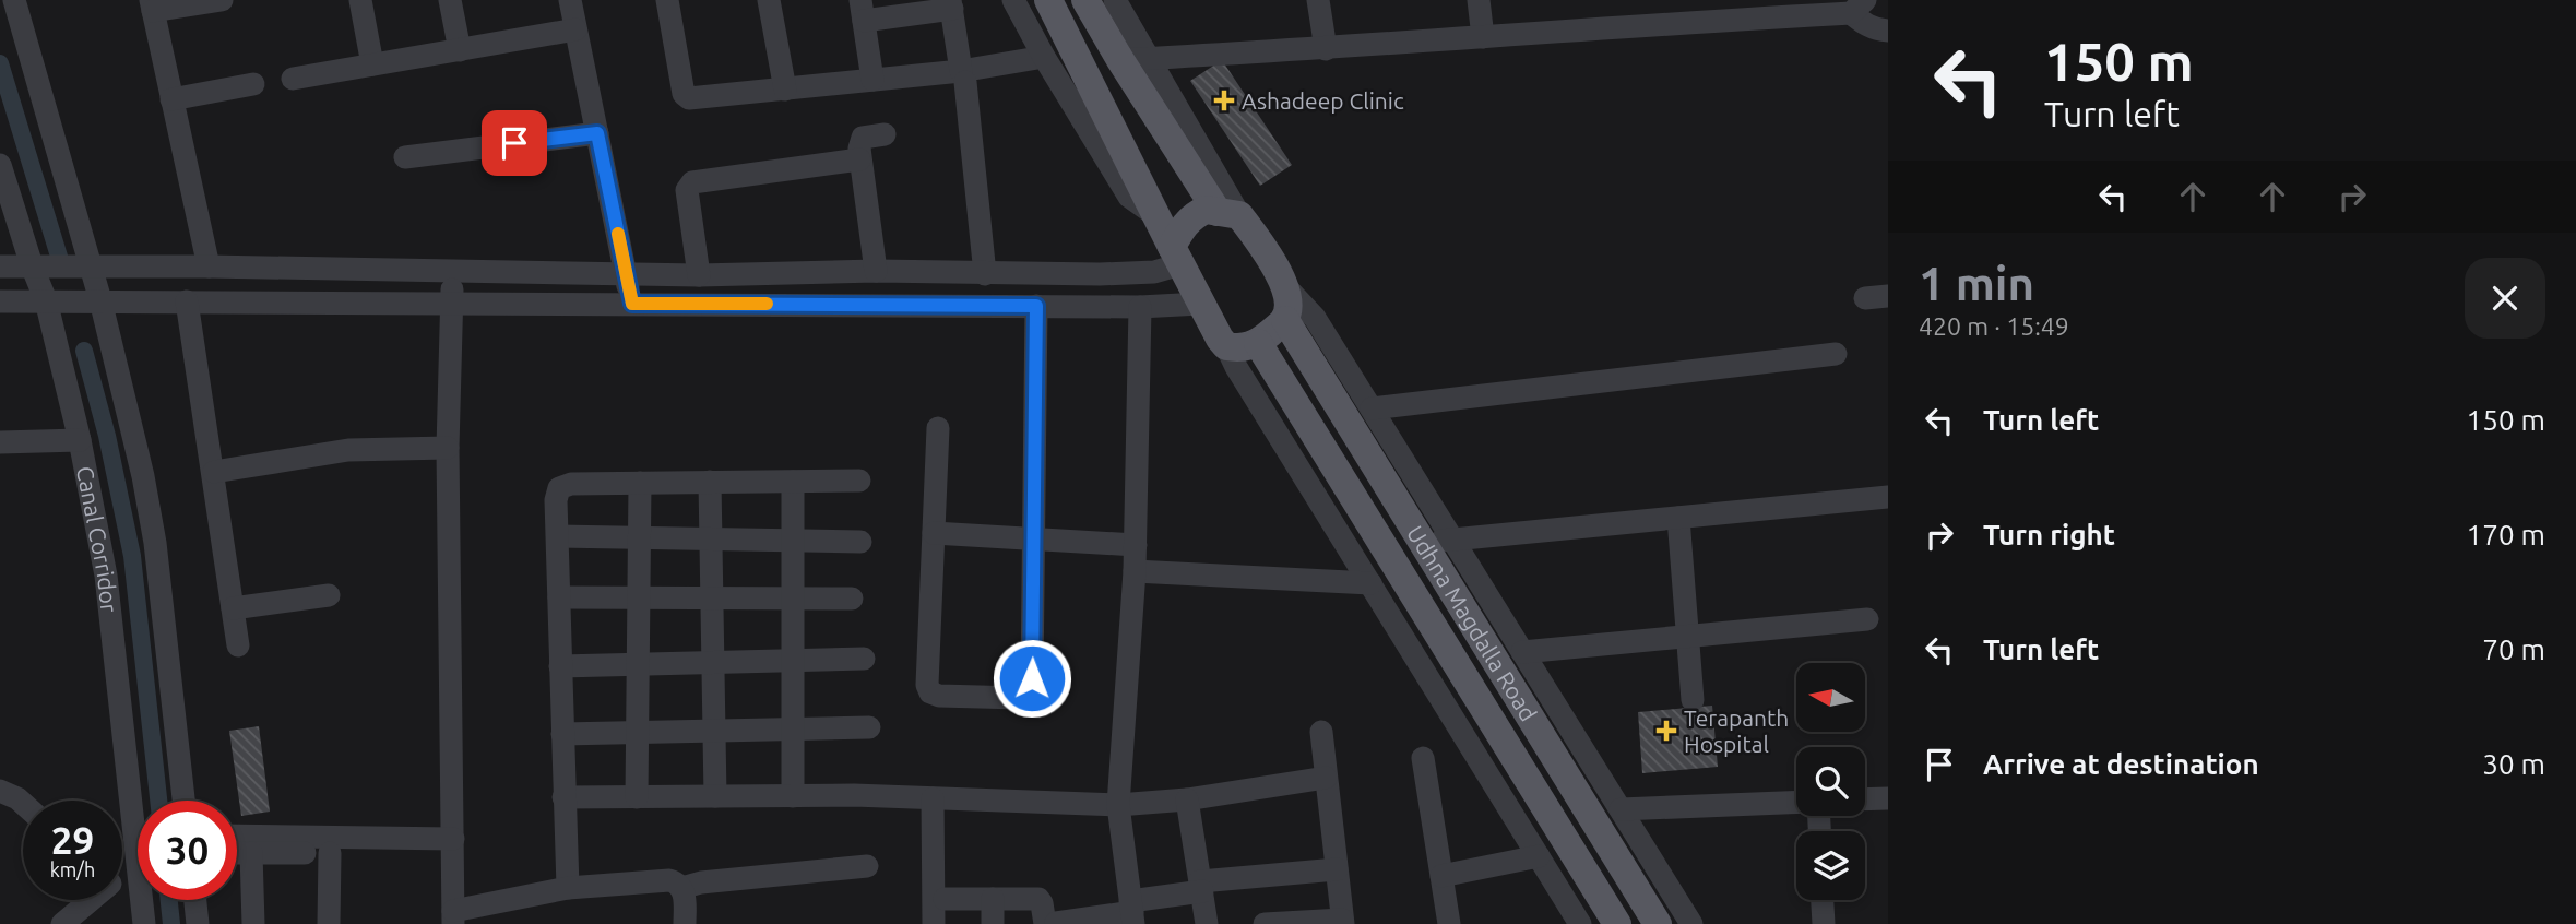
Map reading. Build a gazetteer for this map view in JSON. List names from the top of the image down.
{
  "streets": {
    "main road": ["Udhna Magdalla Road"],
    "street": ["Canal Corridor"]
  },
  "places": {
    "health": ["Ashadeep Clinic", "Terapanth Hospital"]
  },
  "north": "left",
  "page": {
    "turn": ["150 m", "Turn left"],
    "heading": ["1 min", "420 m · 15:49"],
    "list": [
      {
        "name": "Turn left",
        "value": "150 m"
      },
      {
        "name": "Turn right",
        "value": "170 m"
      },
      {
        "name": "Turn left",
        "value": "70 m"
      },
      {
        "name": "Arrive at destination",
        "value": "30 m"
      }
    ],
    "speed": "29 km/h",
    "limit": "30"
  }
}
